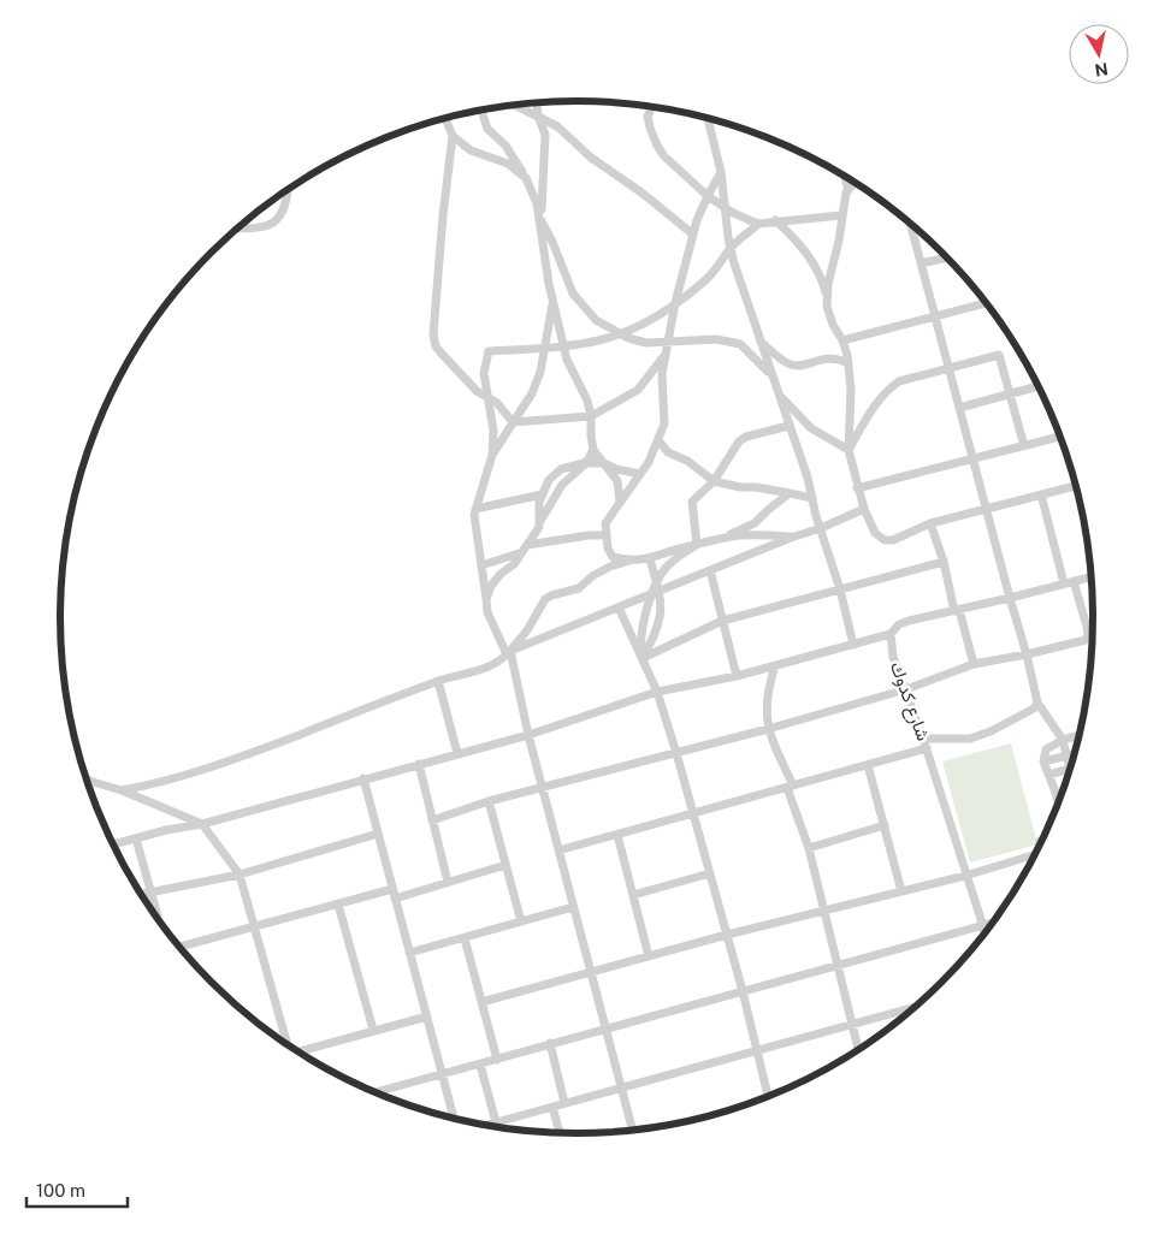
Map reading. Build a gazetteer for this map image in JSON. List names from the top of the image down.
{
  "streets": {
    "street": ["شارع كدوك"]
  },
  "scale_bar": "100 m",
  "north": "bottom"
}
